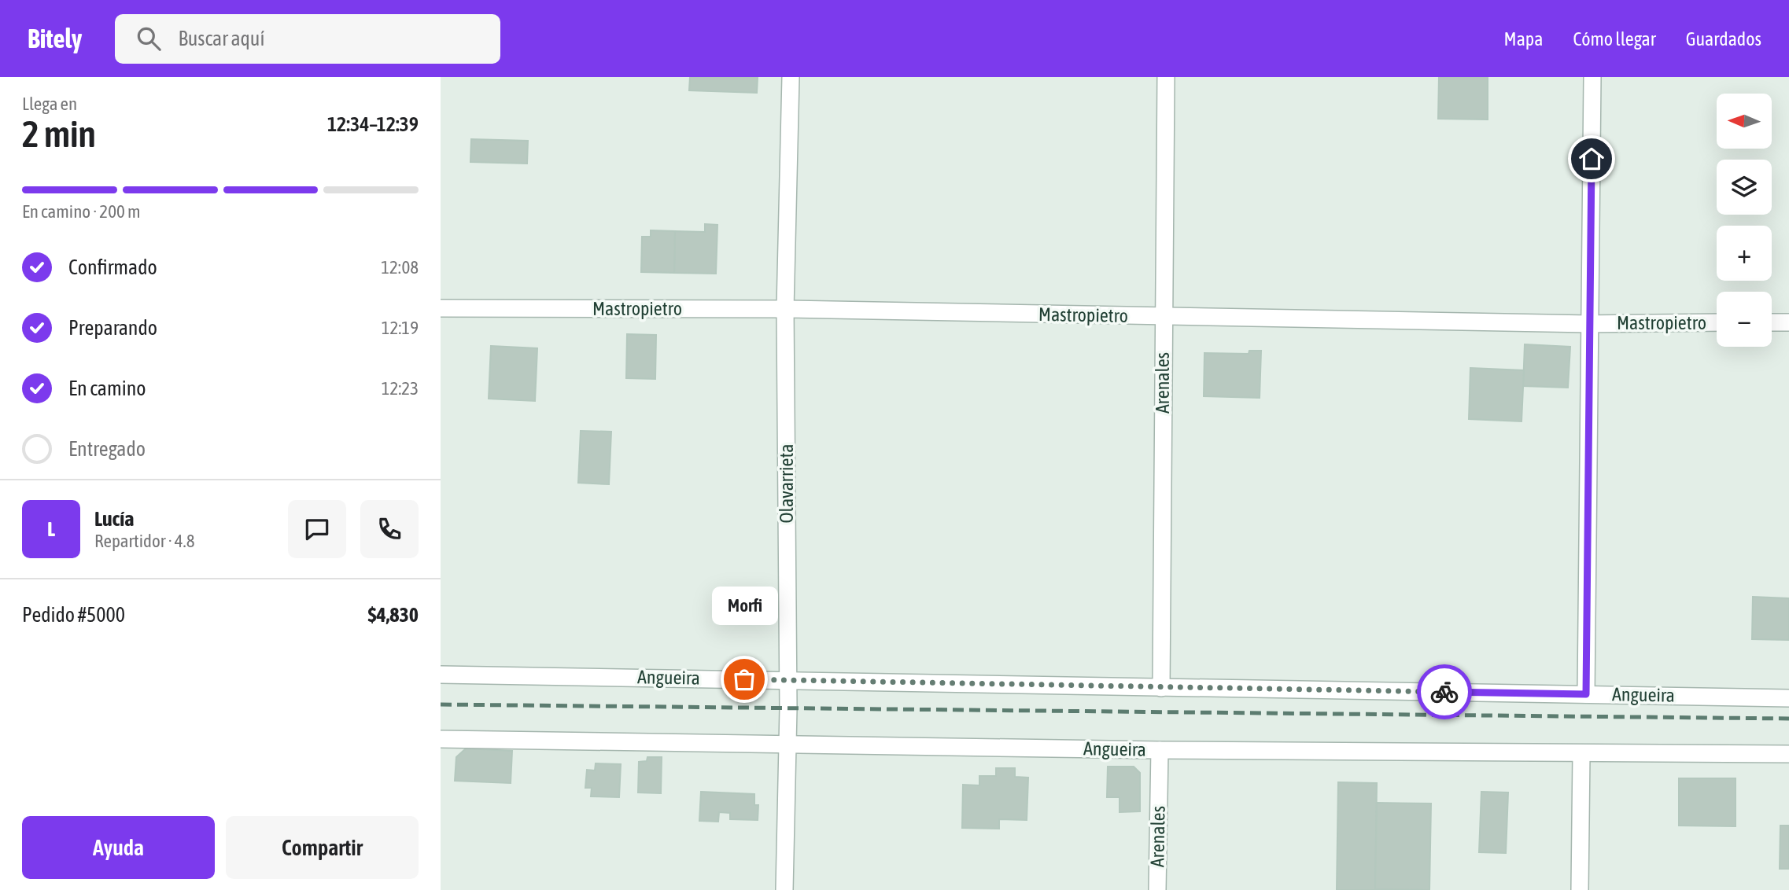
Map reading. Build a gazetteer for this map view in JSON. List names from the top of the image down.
{
  "streets": {
    "street": [
      "Mastropietro",
      "Arenales",
      "Olavarrieta",
      "Angueira"
    ]
  },
  "crossings": [
    ["Mastropietro", "Arenales"],
    ["Mastropietro", "Olavarrieta"],
    ["Arenales", "Angueira"],
    ["Olavarrieta", "Angueira"]
  ],
  "places": ["Morfi"],
  "north": "left",
  "page": {
    "header": "Bitely",
    "search": "Buscar aquí",
    "nav": ["Mapa", "Cómo llegar", "Guardados"],
    "heading": ["2 min", "Llega en", "12:34–12:39"],
    "panel": [
      "Lucía",
      "Repartidor · 4.8",
      "Pedido #5000",
      "$4,830"
    ],
    "map_buttons": ["+", "−"],
    "bar": "En camino · 200 m",
    "list": [
      ["Confirmado", "12:08"],
      ["Preparando", "12:19"],
      ["En camino", "12:23"],
      "Entregado"
    ],
    "round": "L",
    "bubble": "Morfi",
    "buttons": ["Ayuda", "Compartir"]
  }
}
